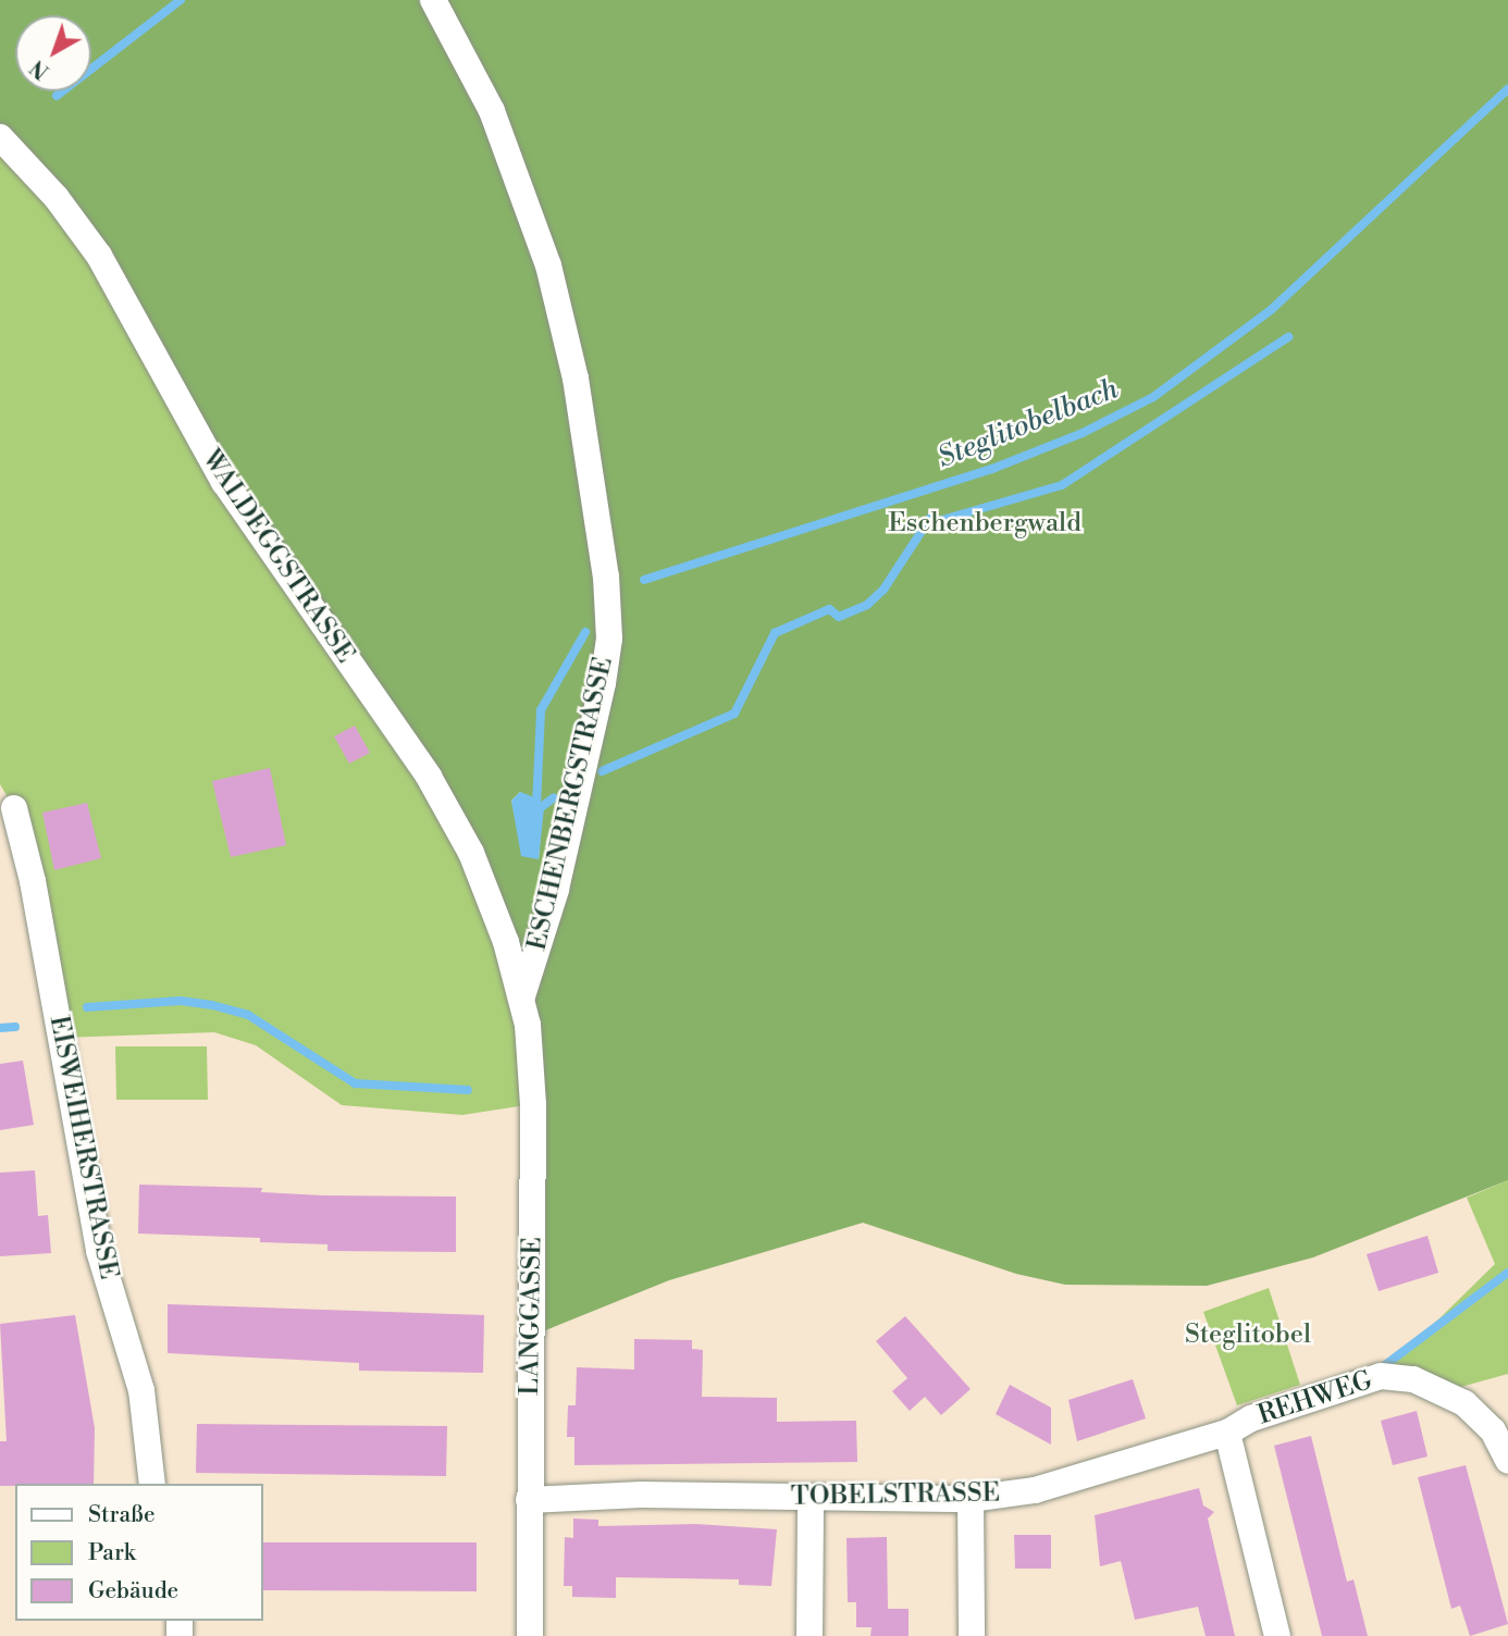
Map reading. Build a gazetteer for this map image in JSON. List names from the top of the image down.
{
  "streets": {
    "street": [
      "WALDEGGSTRASSE",
      "ESCHENBERGSTRASSE",
      "EISWEIHERSTRASSE",
      "LANGGASSE",
      "REHWEG",
      "TOBELSTRASSE"
    ]
  },
  "crossings": [
    ["WALDEGGSTRASSE", "ESCHENBERGSTRASSE"],
    ["WALDEGGSTRASSE", "LANGGASSE"],
    ["ESCHENBERGSTRASSE", "LANGGASSE"],
    ["LANGGASSE", "TOBELSTRASSE"],
    ["REHWEG", "TOBELSTRASSE"]
  ],
  "water": ["Steglitobelbach"],
  "parks": ["Eschenbergwald", "Steglitobel"],
  "legend": ["Straße", "Park", "Gebäude"],
  "north": "bottom left"
}
